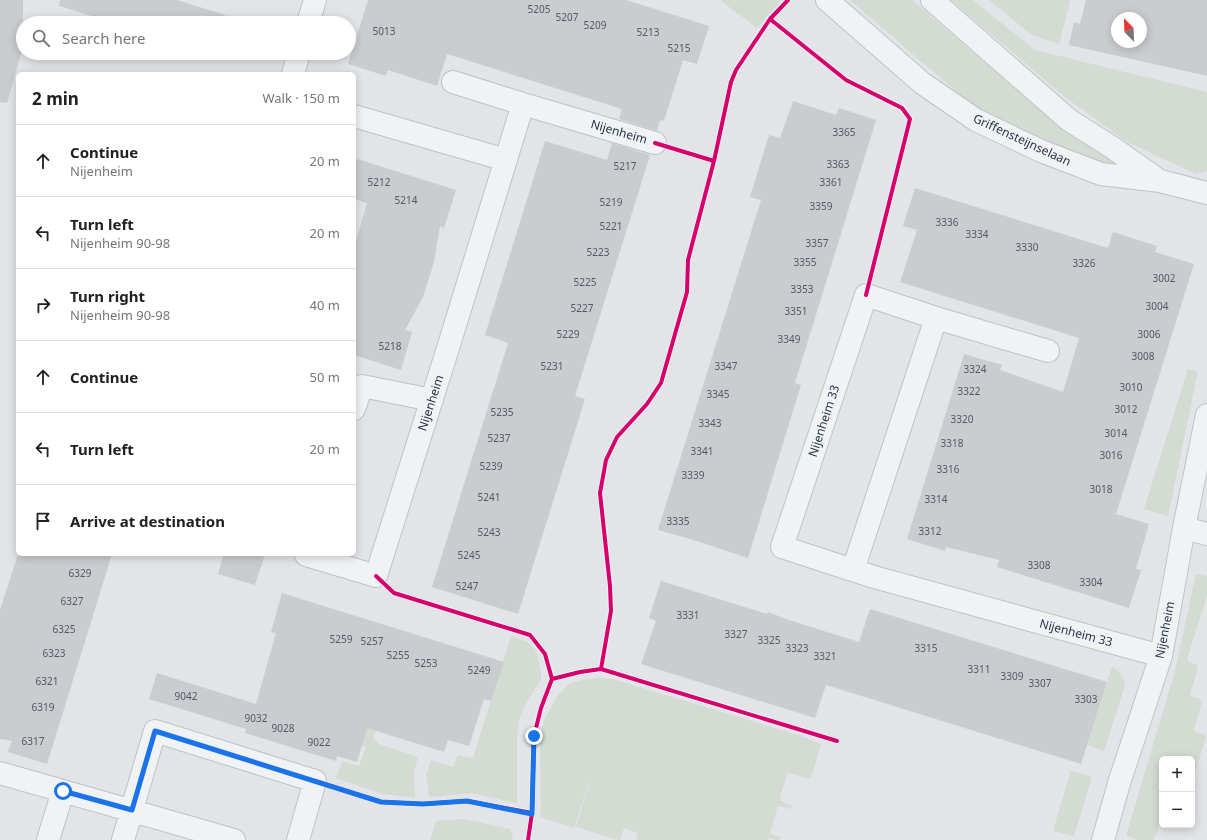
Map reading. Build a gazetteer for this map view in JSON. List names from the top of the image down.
{
  "streets": {
    "street": ["Nijenheim", "Griffensteijnselaan", "Nijenheim 33"]
  },
  "crossings": [
    ["Nijenheim", "Nijenheim 33"]
  ],
  "house_numbers": [
    "5205",
    "5207",
    "5209",
    "5013",
    "5213",
    "5215",
    "3365",
    "3363",
    "5217",
    "5212",
    "3361",
    "5214",
    "5219",
    "3359",
    "3336",
    "5221",
    "3334",
    "3357",
    "3330",
    "5223",
    "3355",
    "3326",
    "3002",
    "5225",
    "3353",
    "3004",
    "5227",
    "3351",
    "5229",
    "3006",
    "3349",
    "5218",
    "3008",
    "5231",
    "3347",
    "3324",
    "3010",
    "3322",
    "3345",
    "3012",
    "5235",
    "3320",
    "3343",
    "3014",
    "5237",
    "3318",
    "3341",
    "3016",
    "5239",
    "3316",
    "3339",
    "3018",
    "5241",
    "3314",
    "3335",
    "3312",
    "5243",
    "5245",
    "3308",
    "6329",
    "3304",
    "5247",
    "6327",
    "3331",
    "6325",
    "3327",
    "5259",
    "3325",
    "5257",
    "3323",
    "3315",
    "6323",
    "5255",
    "3321",
    "5253",
    "3311",
    "5249",
    "3309",
    "6321",
    "3307",
    "9042",
    "3303",
    "6319",
    "9032",
    "9028",
    "6317",
    "9022"
  ],
  "north": "top left",
  "page": {
    "search": "Search here",
    "heading": ["2 min", "Walk · 150 m"],
    "list": [
      ["Continue", "Nijenheim", "20 m"],
      ["Turn left", "Nijenheim 90-98", "20 m"],
      ["Turn right", "Nijenheim 90-98", "40 m"],
      ["Continue", "50 m"],
      ["Turn left", "20 m"],
      "Arrive at destination"
    ],
    "map_buttons": ["+", "−"]
  }
}
